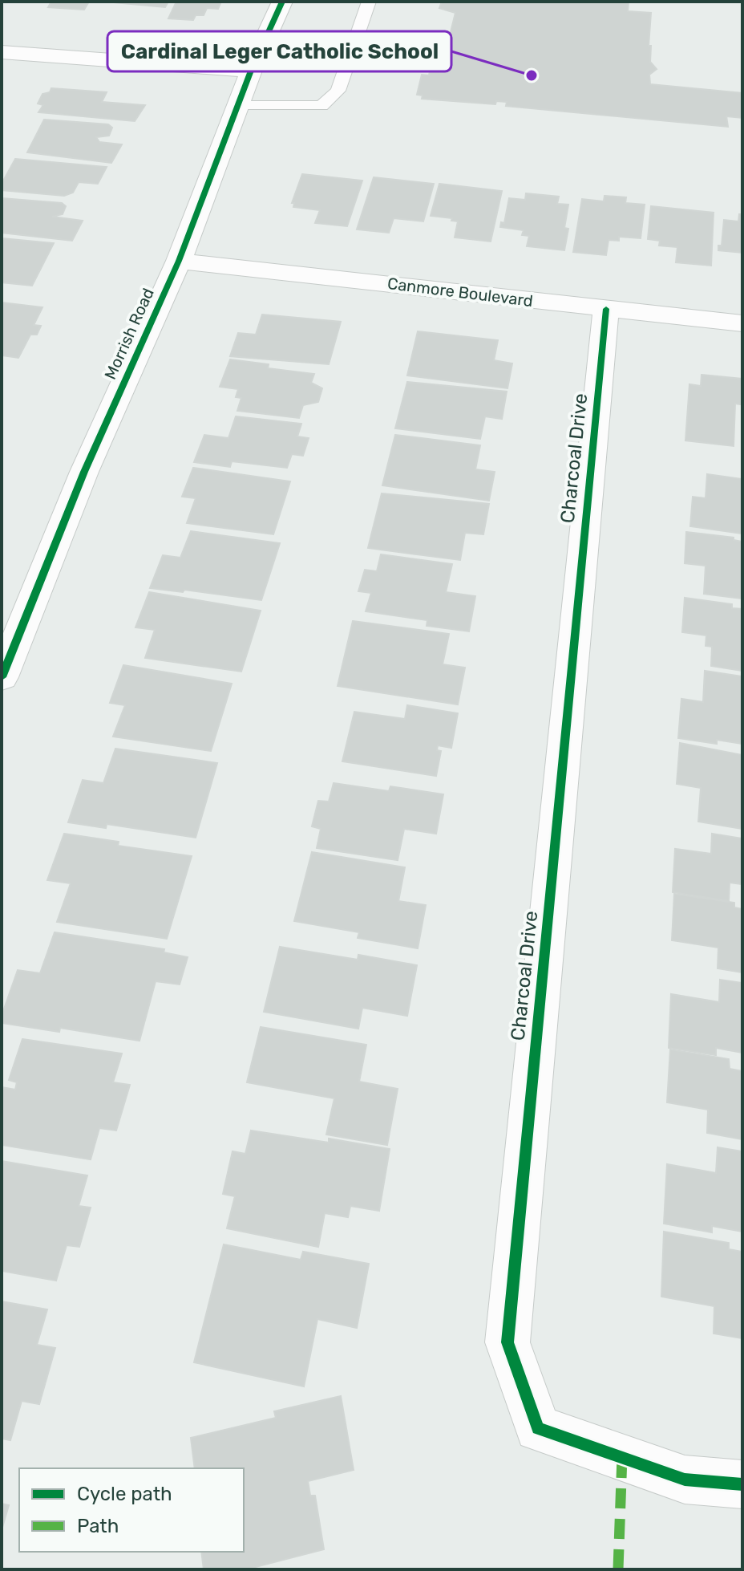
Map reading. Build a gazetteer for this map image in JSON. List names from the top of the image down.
{
  "streets": {
    "street": ["Canmore Boulevard", "Morrish Road", "Charcoal Drive"]
  },
  "crossings": [
    ["Canmore Boulevard", "Morrish Road"],
    ["Canmore Boulevard", "Charcoal Drive"]
  ],
  "places": ["Cardinal Leger Catholic School"],
  "legend": ["Cycle path", "Path"]
}
